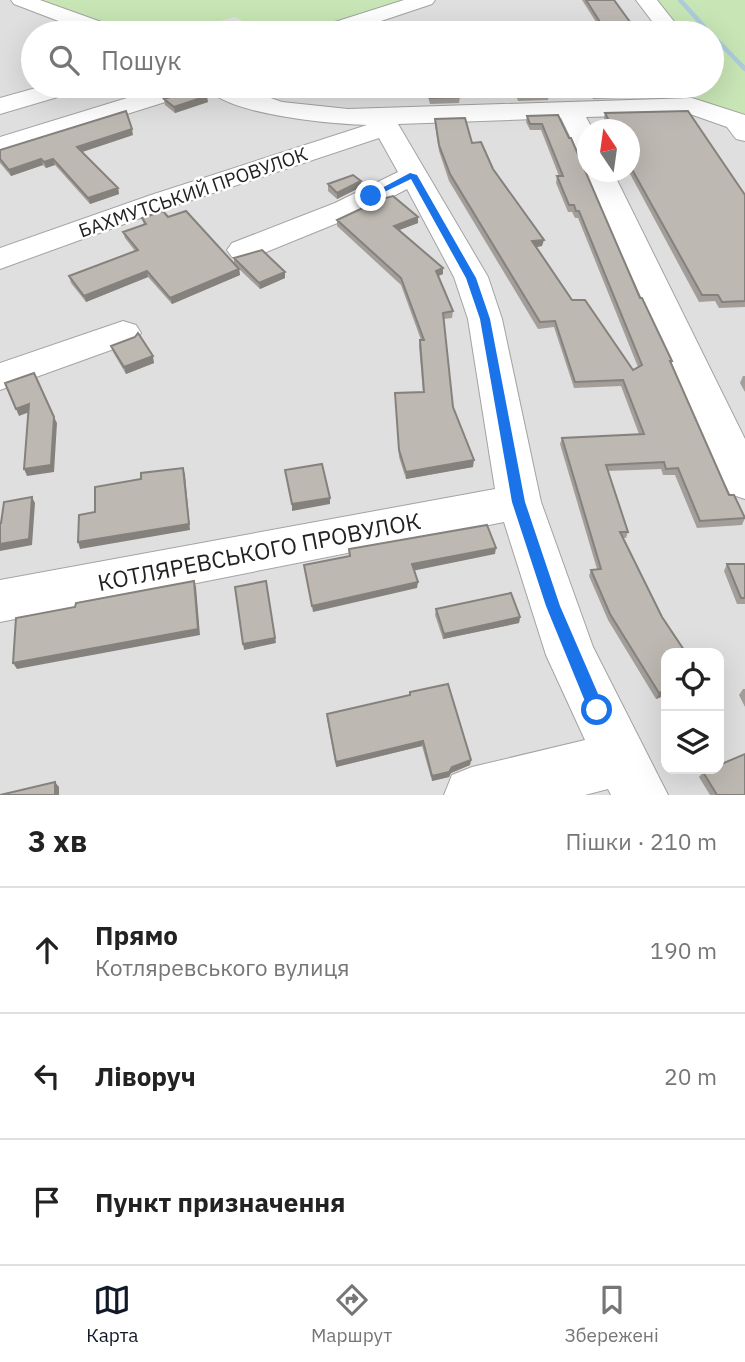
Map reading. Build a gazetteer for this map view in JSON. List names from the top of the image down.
{
  "streets": {
    "street": ["БАХМУТСЬКИЙ ПРОВУЛОК", "КОТЛЯРЕВСЬКОГО ПРОВУЛОК"]
  },
  "north": "top",
  "page": {
    "search": "Пошук",
    "heading": ["3 хв", "Пішки · 210 m"],
    "list": [
      ["Прямо", "Котляревського вулиця", "190 m"],
      ["Ліворуч", "20 m"],
      "Пункт призначення"
    ],
    "nav": ["Карта", "Маршрут", "Збережені"]
  }
}
